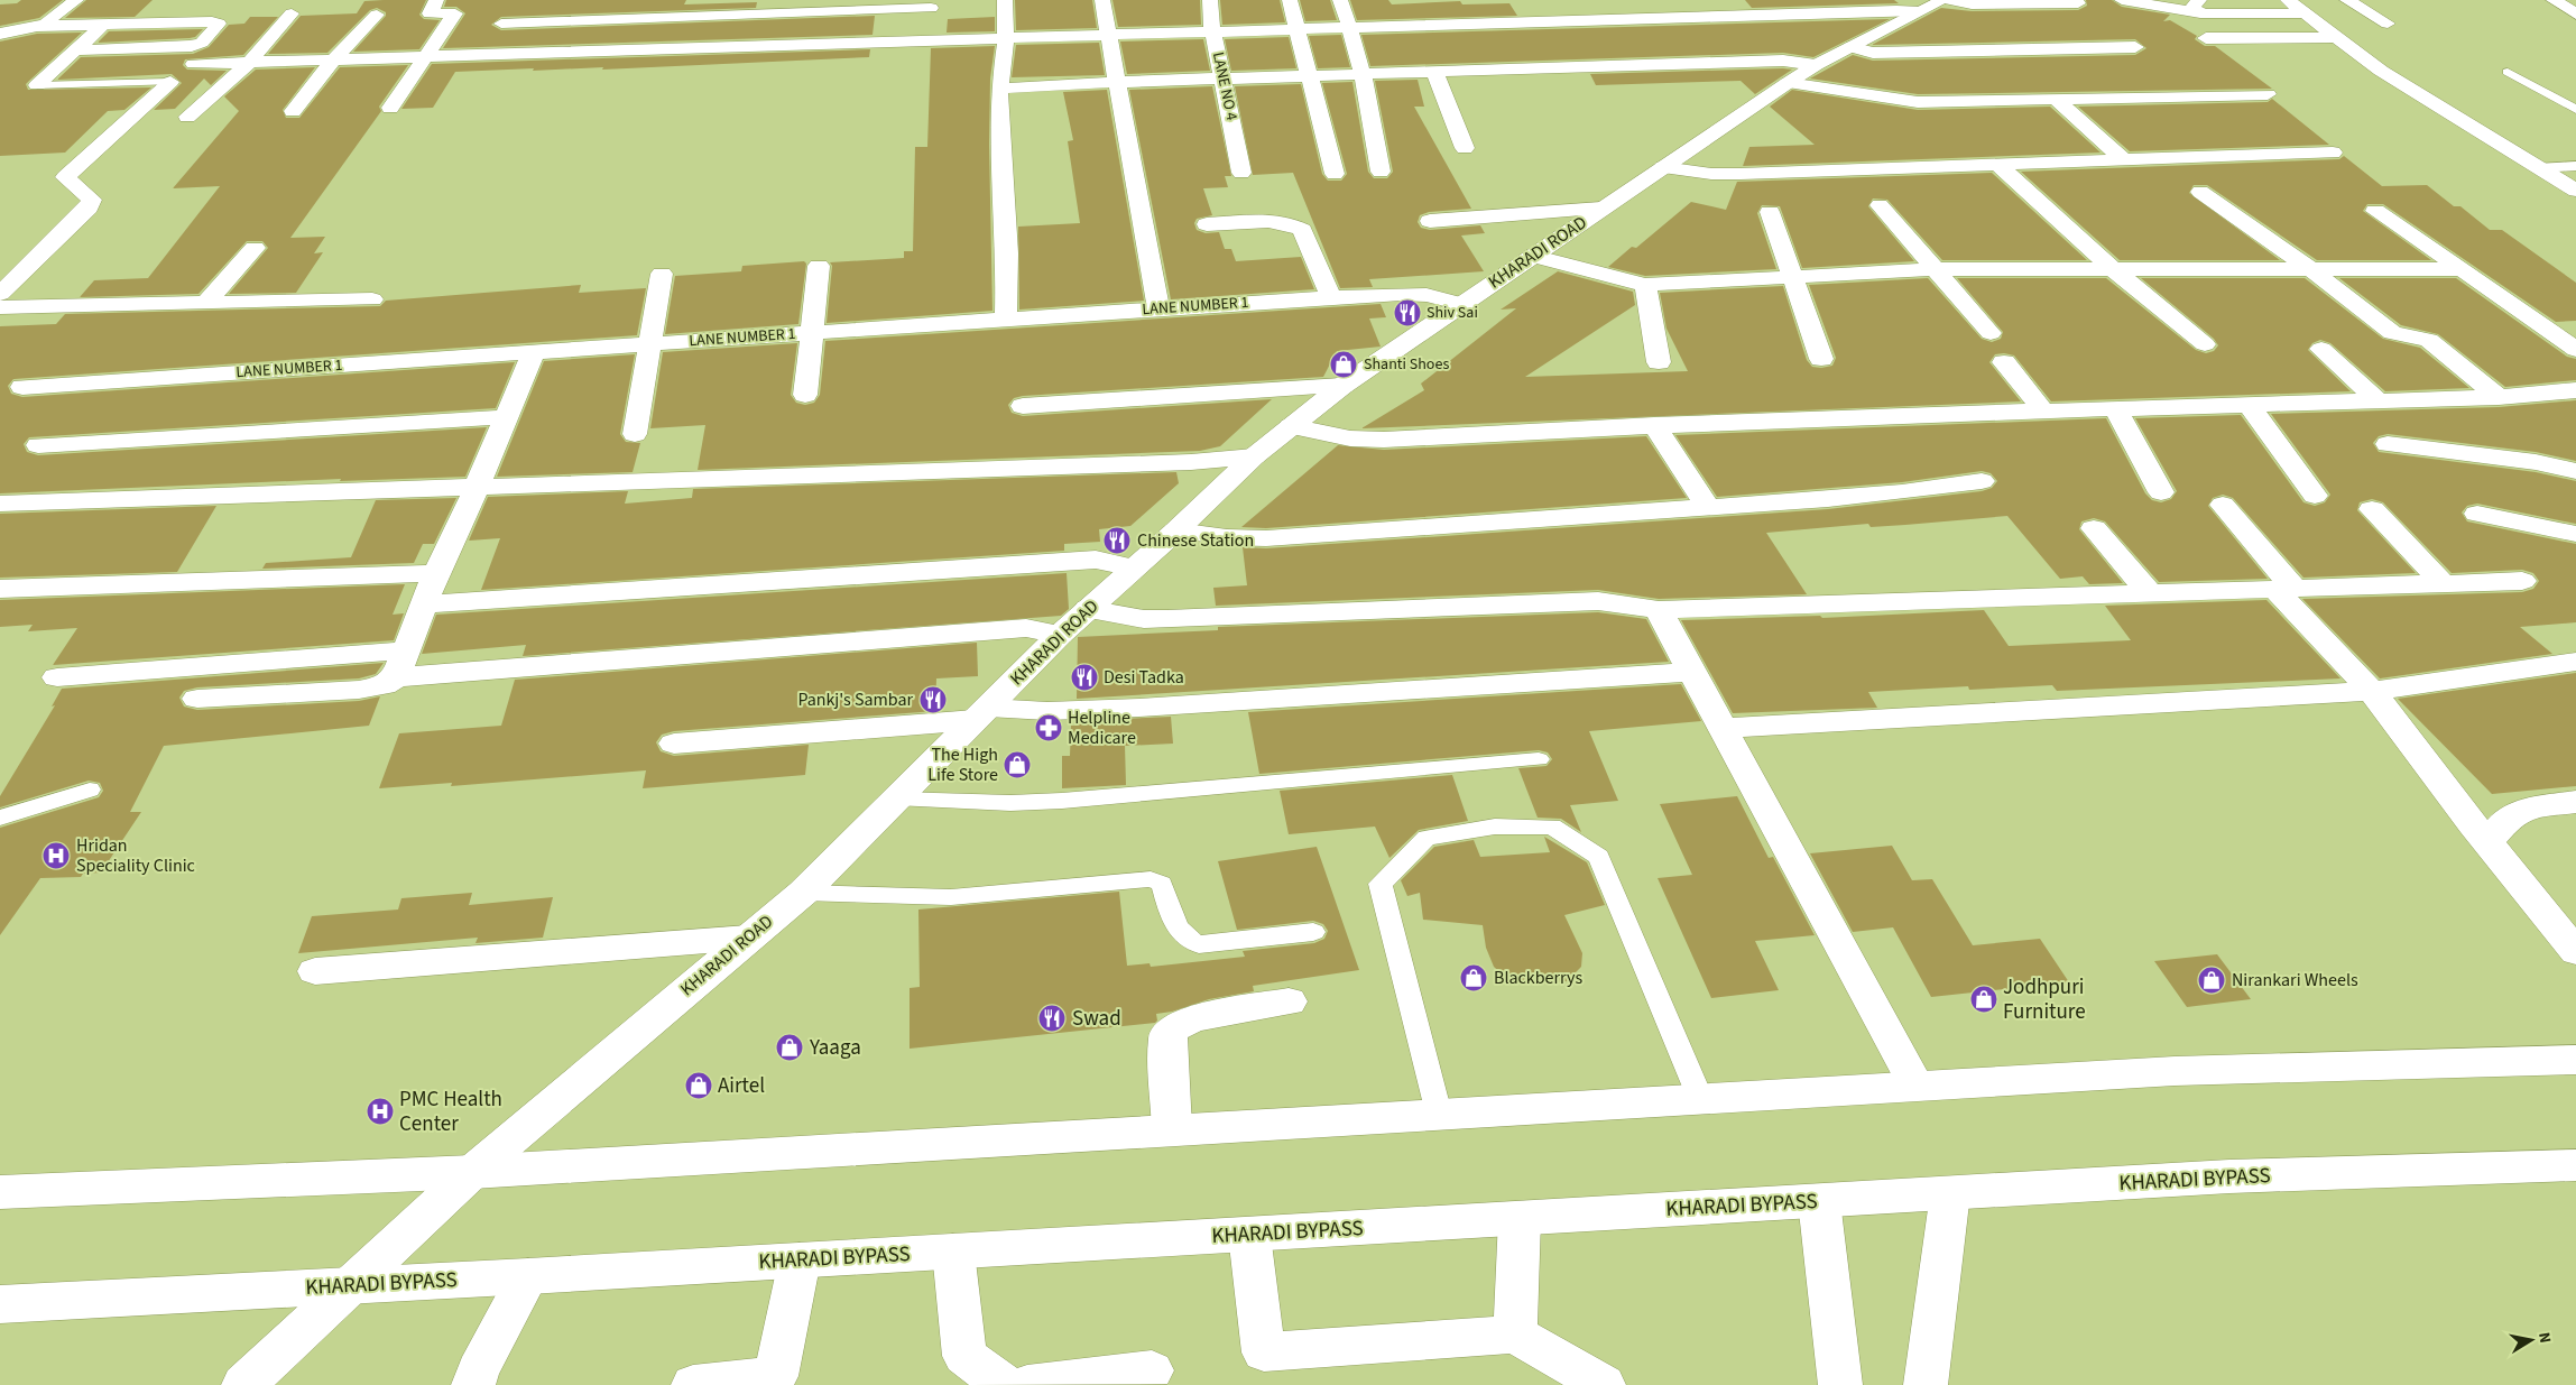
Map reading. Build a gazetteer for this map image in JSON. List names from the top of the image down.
{
  "streets": {
    "main road": [
      "LANE NO 4",
      "KHARADI ROAD",
      "LANE NUMBER 1",
      "KHARADI BYPASS"
    ]
  },
  "crossings": [
    ["KHARADI ROAD", "LANE NUMBER 1"],
    ["KHARADI ROAD", "KHARADI BYPASS"]
  ],
  "places": {
    "restaurant": [
      "Shiv Sai",
      "Chinese Station",
      "Desi Tadka",
      "Pankj's Sambar",
      "Swad"
    ],
    "shop": [
      "Shanti Shoes",
      "The High Life Store",
      "Blackberrys",
      "Nirankari Wheels",
      "Jodhpuri Furniture",
      "Yaaga",
      "Airtel"
    ],
    "pharmacy": ["Helpline Medicare"],
    "hospital": ["Hridan Speciality Clinic", "PMC Health Center"]
  },
  "north": "right"
}
